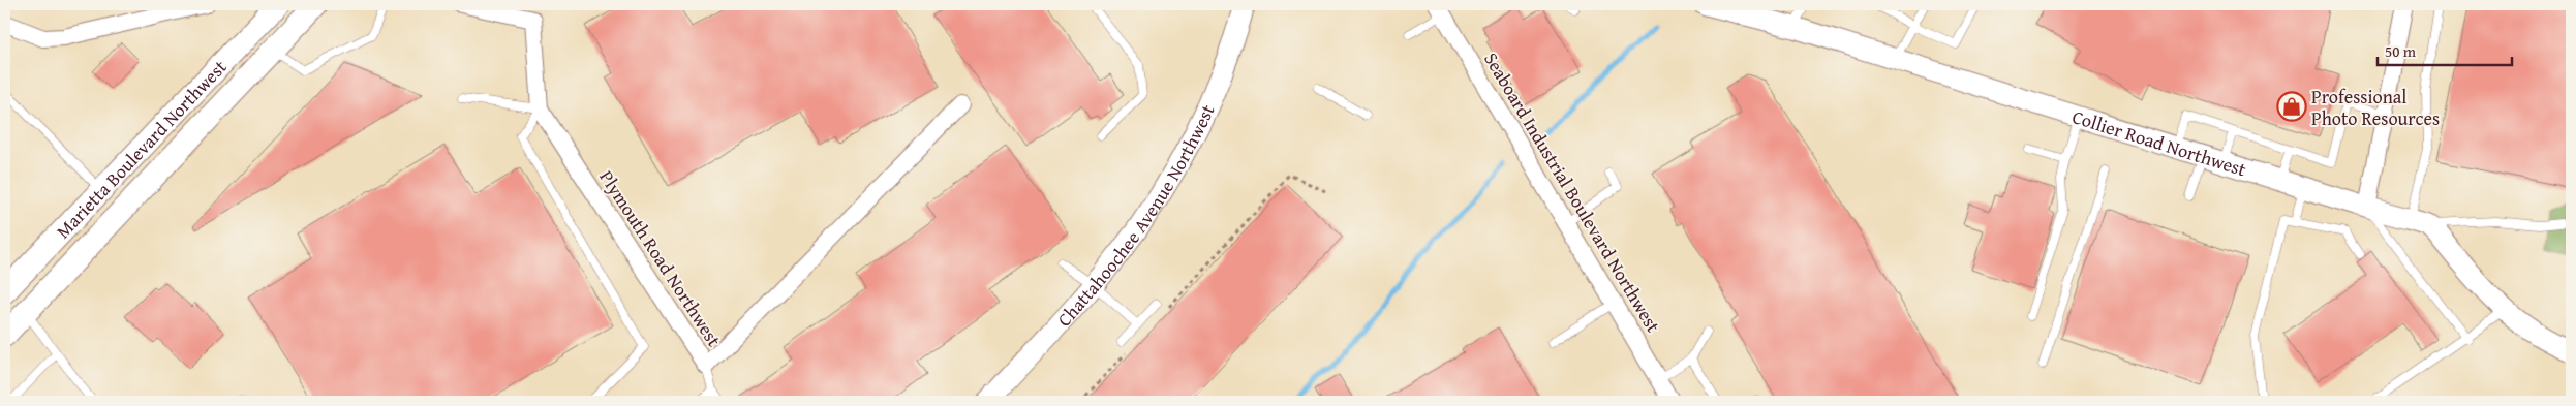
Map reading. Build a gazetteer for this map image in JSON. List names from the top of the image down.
{
  "streets": {
    "main road": ["Marietta Boulevard Northwest"],
    "street": [
      "Collier Road Northwest",
      "Seaboard Industrial Boulevard Northwest",
      "Chattahoochee Avenue Northwest",
      "Plymouth Road Northwest"
    ]
  },
  "places": {
    "shop": ["Professional Photo Resources"]
  },
  "scale_bar": "50 m"
}
